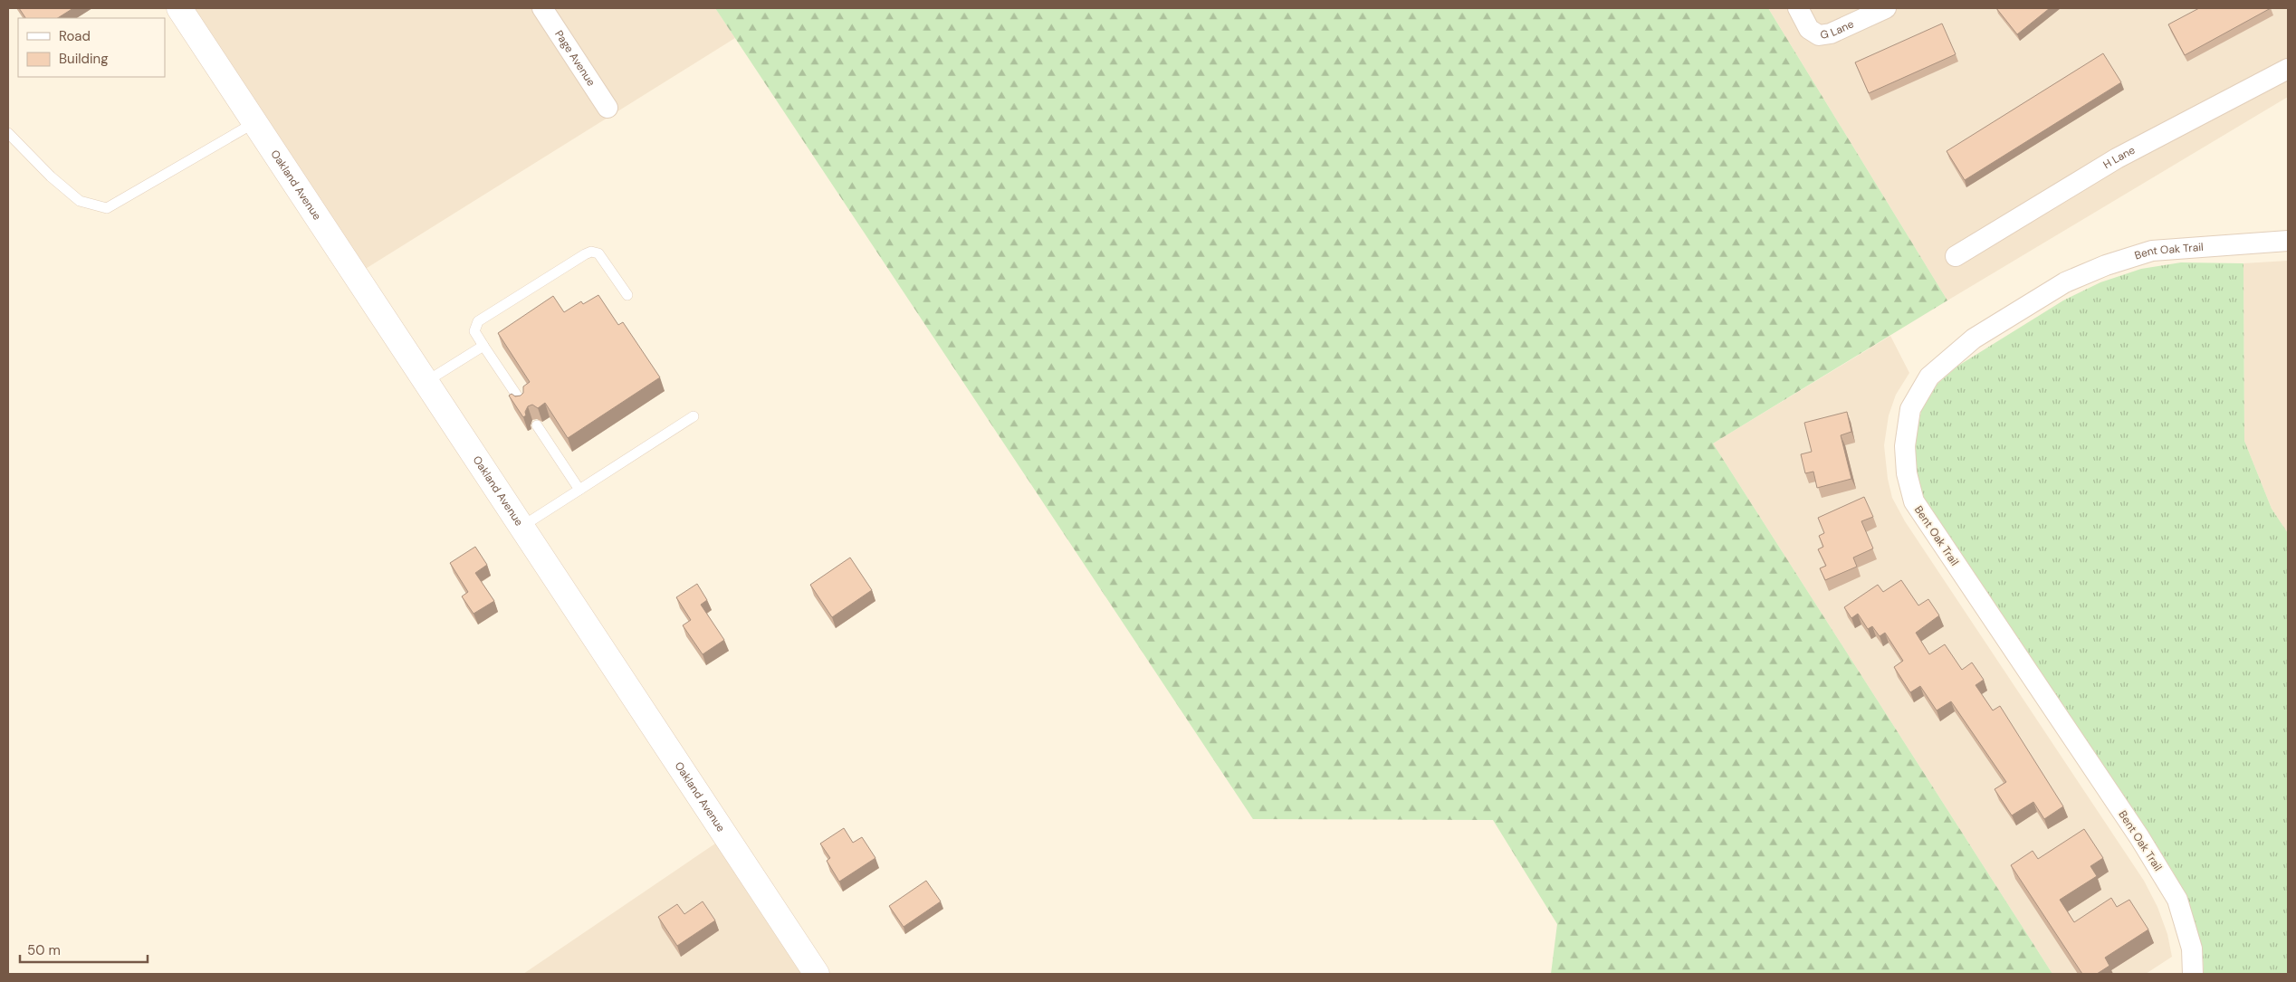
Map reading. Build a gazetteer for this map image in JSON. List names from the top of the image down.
{
  "streets": {
    "street": [
      "G Lane",
      "Page Avenue",
      "H Lane",
      "Oakland Avenue",
      "Bent Oak Trail"
    ]
  },
  "legend": ["Road", "Building"],
  "scale_bar": "50 m"
}
